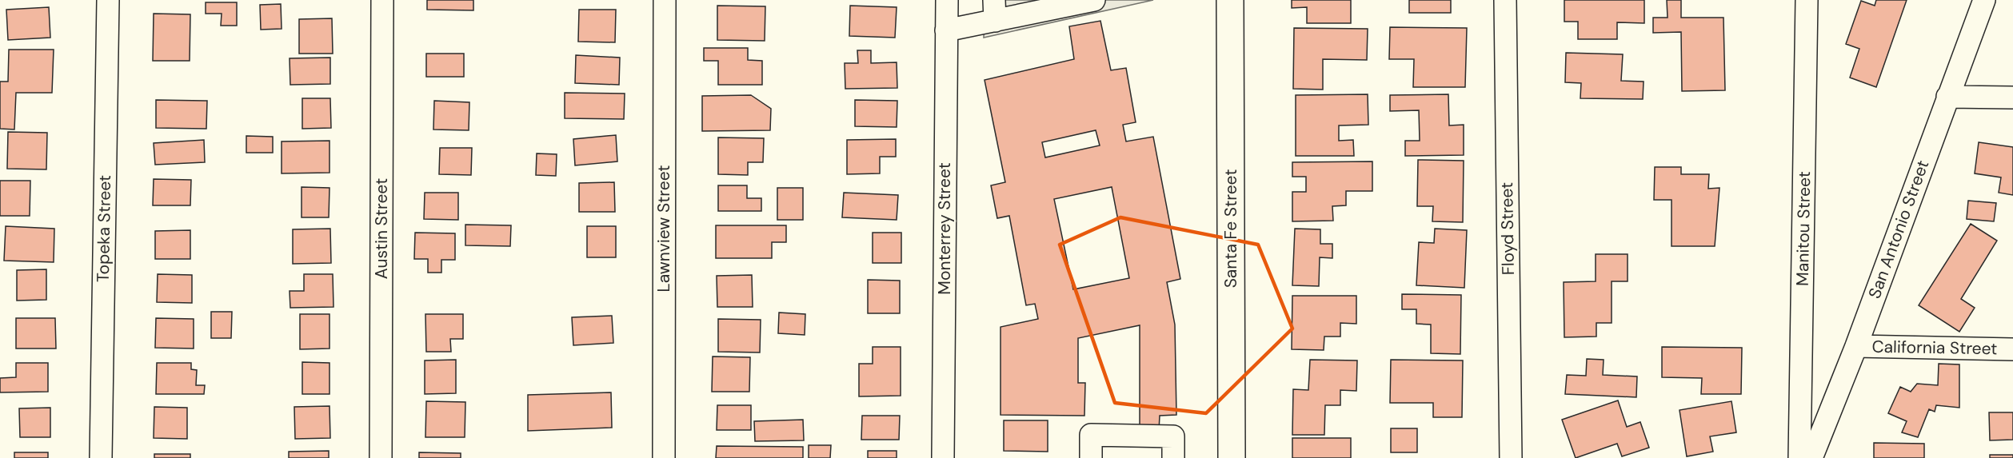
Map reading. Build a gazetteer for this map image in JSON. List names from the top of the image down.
{
  "streets": {
    "main road": ["Santa Fe Street"],
    "street": [
      "Topeka Street",
      "Austin Street",
      "Lawnview Street",
      "Monterrey Street",
      "Floyd Street",
      "Manitou Street",
      "San Antonio Street",
      "California Street"
    ]
  },
  "crossings": [
    ["San Antonio Street", "California Street"]
  ]
}
